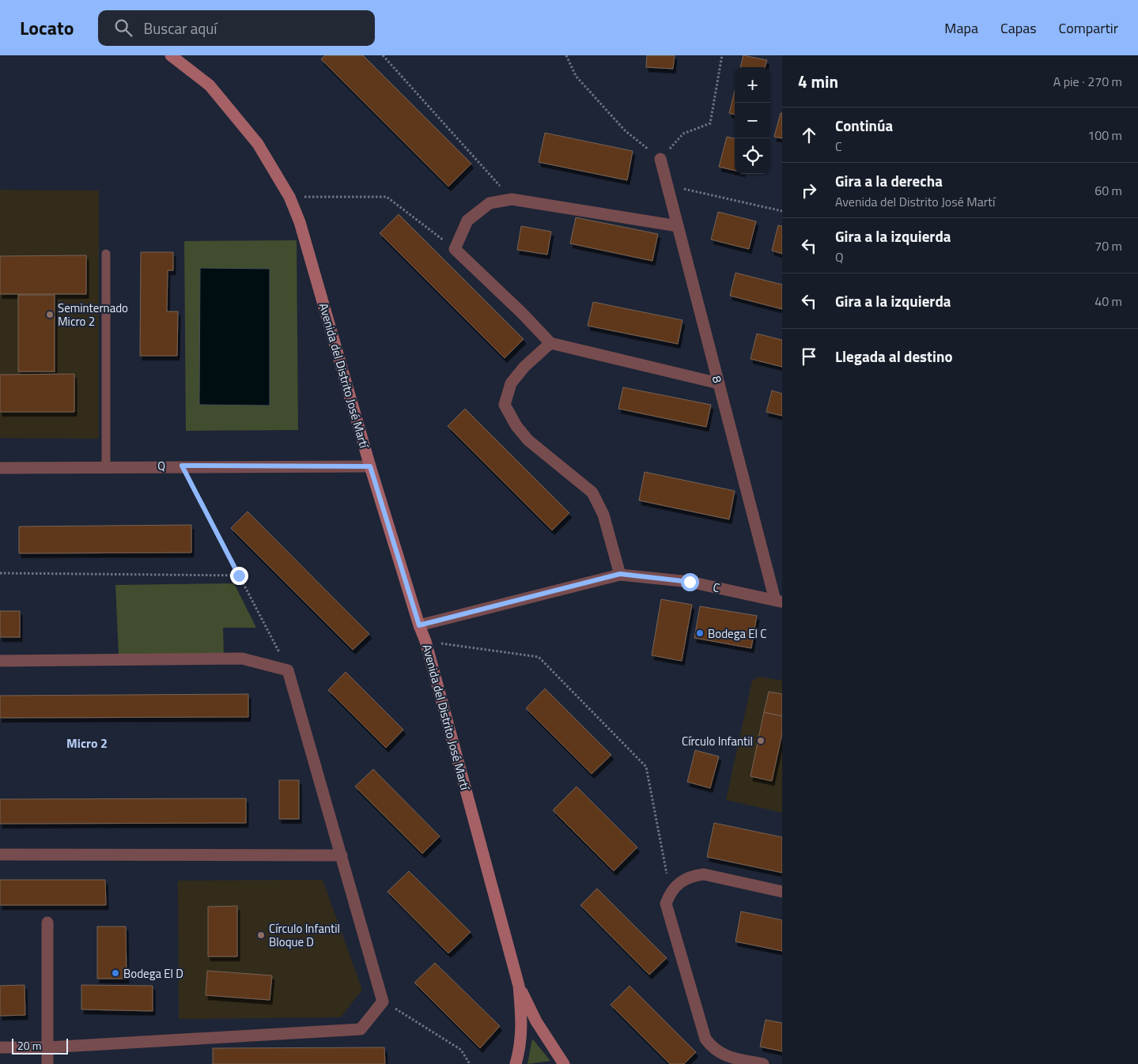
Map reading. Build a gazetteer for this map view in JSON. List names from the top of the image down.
{
  "streets": {
    "main road": ["Avenida del Distrito José Martí"],
    "street": ["8", "Q", "C"]
  },
  "crossings": [
    ["Avenida del Distrito José Martí", "Q"],
    ["Avenida del Distrito José Martí", "C"],
    ["8", "C"]
  ],
  "districts": ["Micro 2"],
  "places": [
    "Seminternado Micro 2",
    "Bodega El C",
    "Círculo Infantil",
    "Círculo Infantil Bloque D",
    "Bodega El D"
  ],
  "scale_bar": "20 m",
  "page": {
    "header": "Locato",
    "search": "Buscar aquí",
    "nav": ["Mapa", "Capas", "Compartir"],
    "heading": ["4 min", "A pie · 270 m"],
    "map_buttons": ["+", "−"],
    "list": [
      ["Continúa", "C", "100 m"],
      ["Gira a la derecha", "Avenida del Distrito José Martí", "60 m"],
      ["Gira a la izquierda", "Q", "70 m"],
      ["Gira a la izquierda", "40 m"],
      "Llegada al destino"
    ],
    "scale": "20 m"
  }
}
